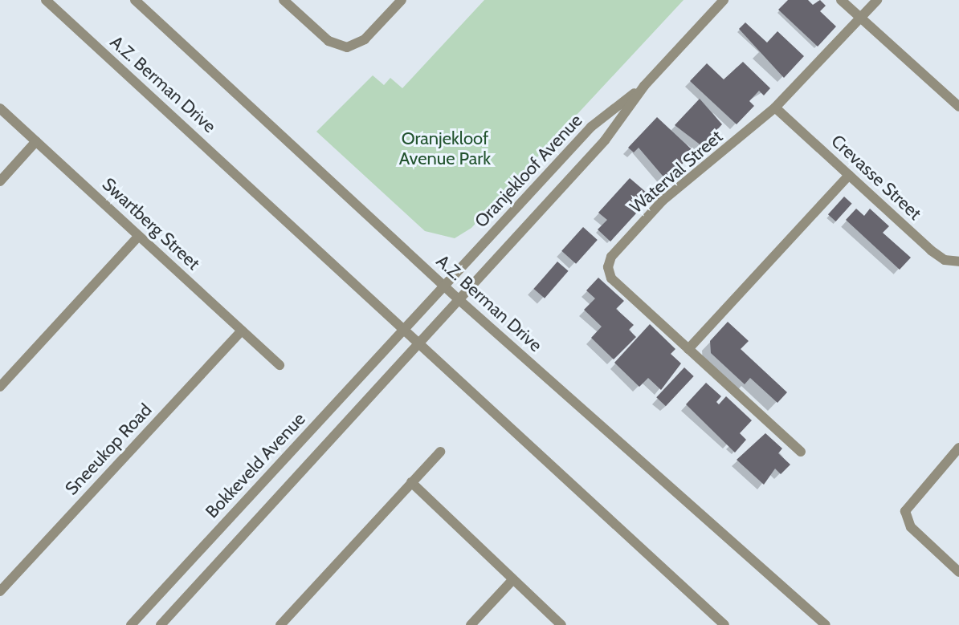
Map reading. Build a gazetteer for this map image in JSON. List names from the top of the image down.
{
  "streets": {
    "street": [
      "A.Z. Berman Drive",
      "Oranjekloof Avenue",
      "Waterval Street",
      "Crevasse Street",
      "Swartberg Street",
      "Sneeukop Road",
      "Bokkeveld Avenue"
    ]
  },
  "crossings": [
    ["A.Z. Berman Drive", "Oranjekloof Avenue"],
    ["A.Z. Berman Drive", "Bokkeveld Avenue"],
    ["Oranjekloof Avenue", "Bokkeveld Avenue"],
    ["Waterval Street", "Crevasse Street"],
    ["Swartberg Street", "Sneeukop Road"]
  ],
  "parks": ["Oranjekloof Avenue Park"]
}
